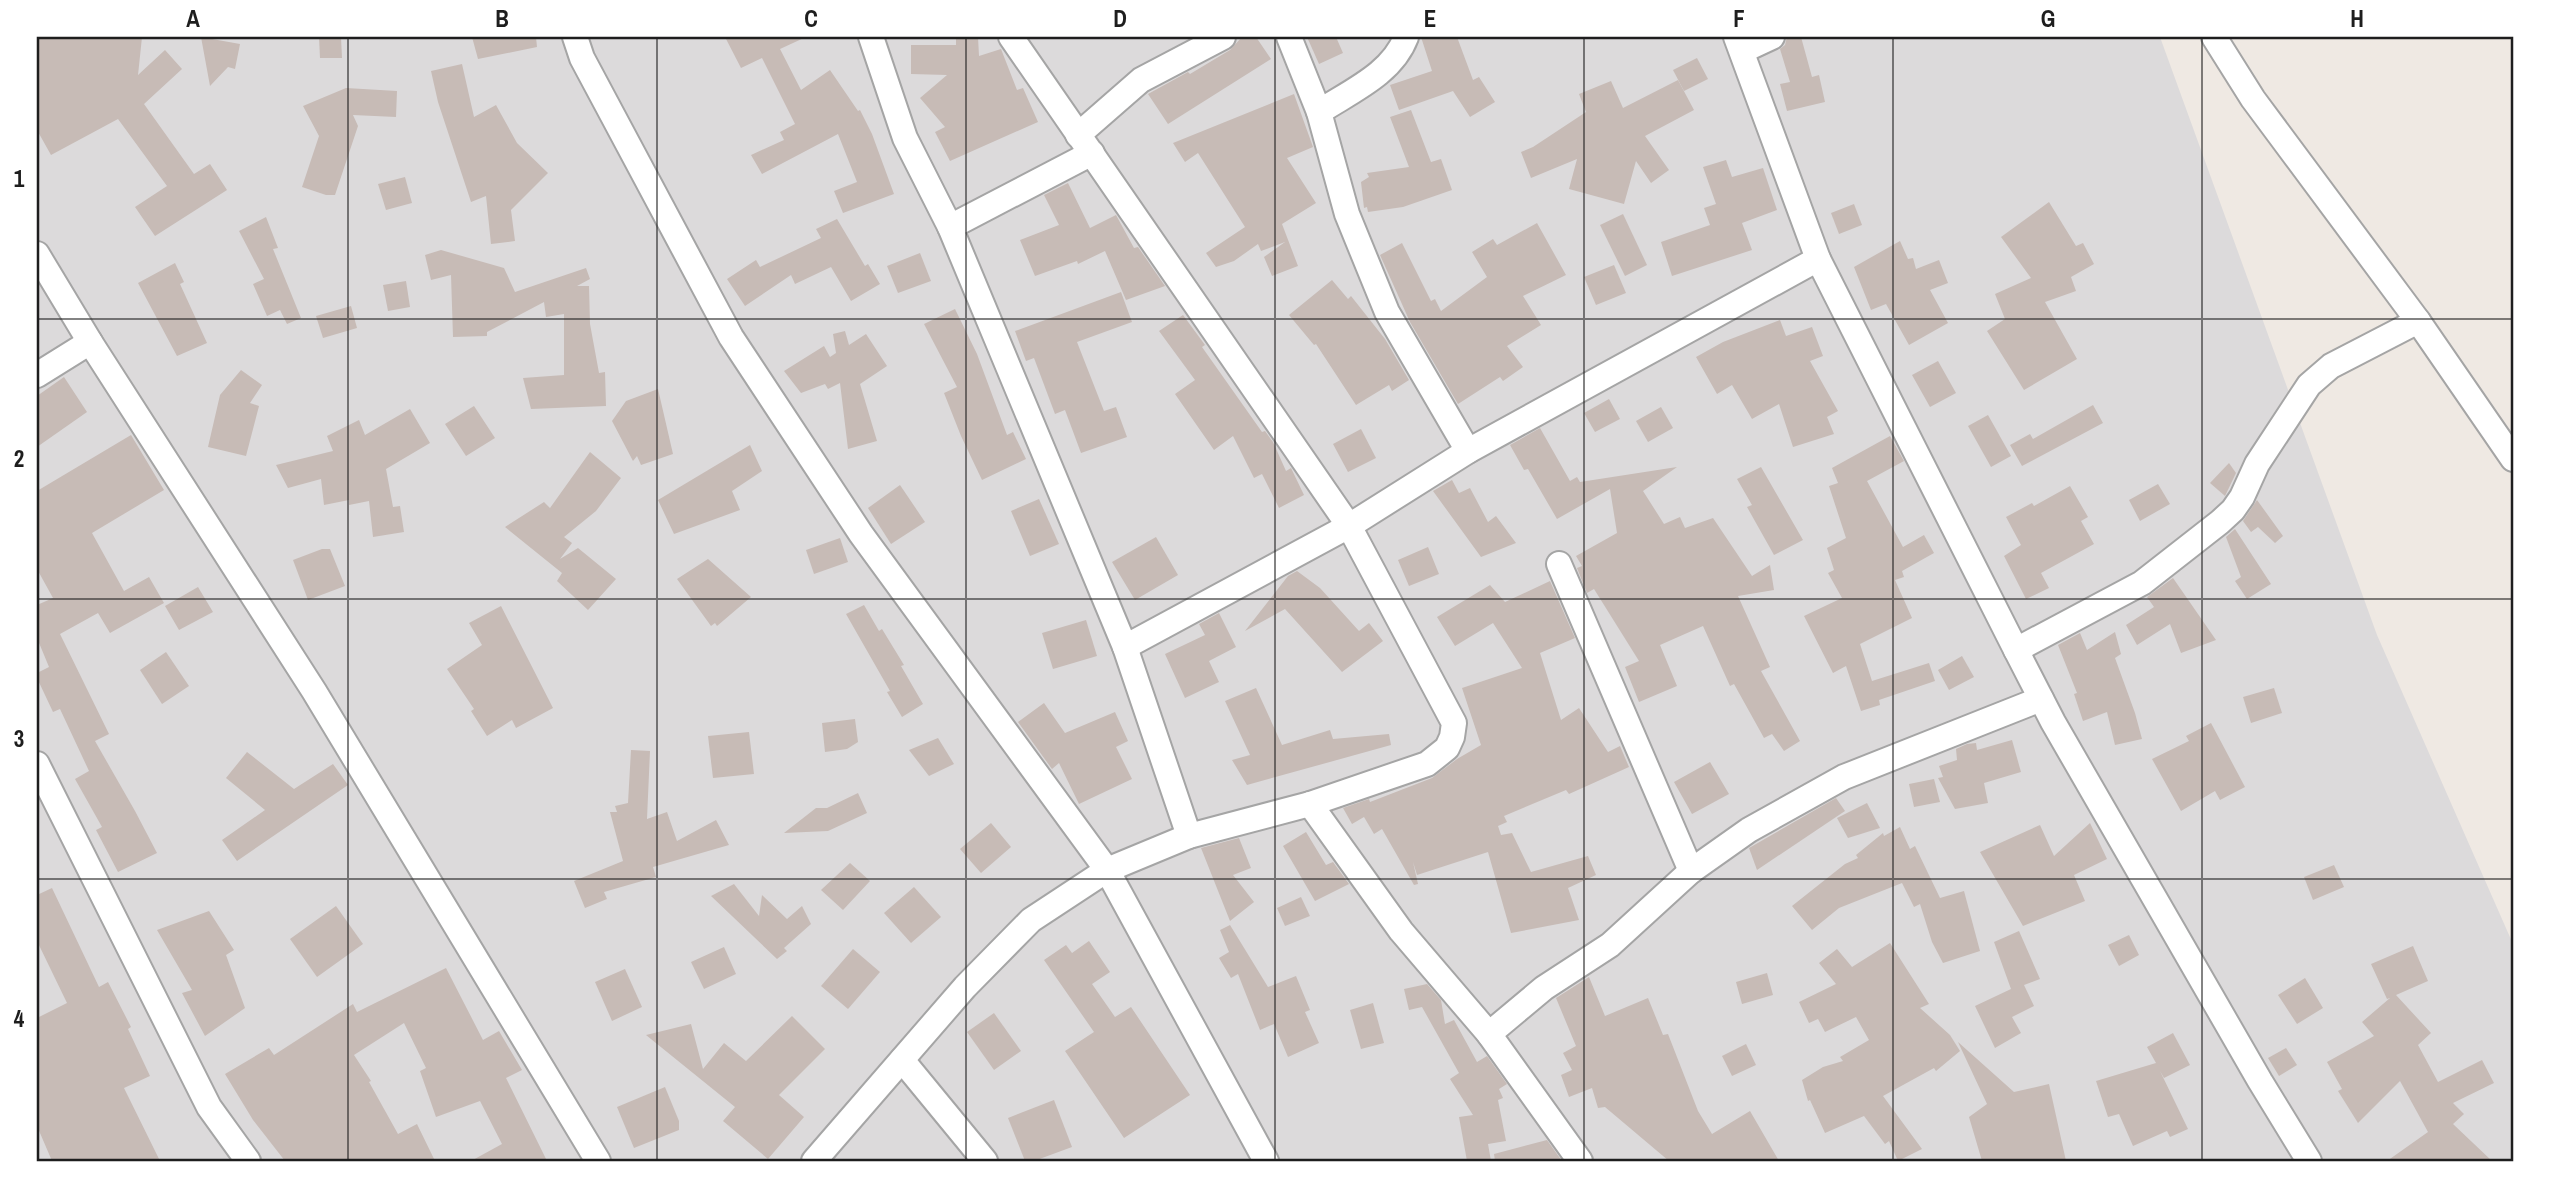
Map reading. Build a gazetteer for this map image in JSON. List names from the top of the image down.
{
  "grid": {
    "columns": [
      "A",
      "B",
      "C",
      "D",
      "E",
      "F",
      "G",
      "H"
    ],
    "rows": [
      "1",
      "2",
      "3",
      "4"
    ]
  }
}
